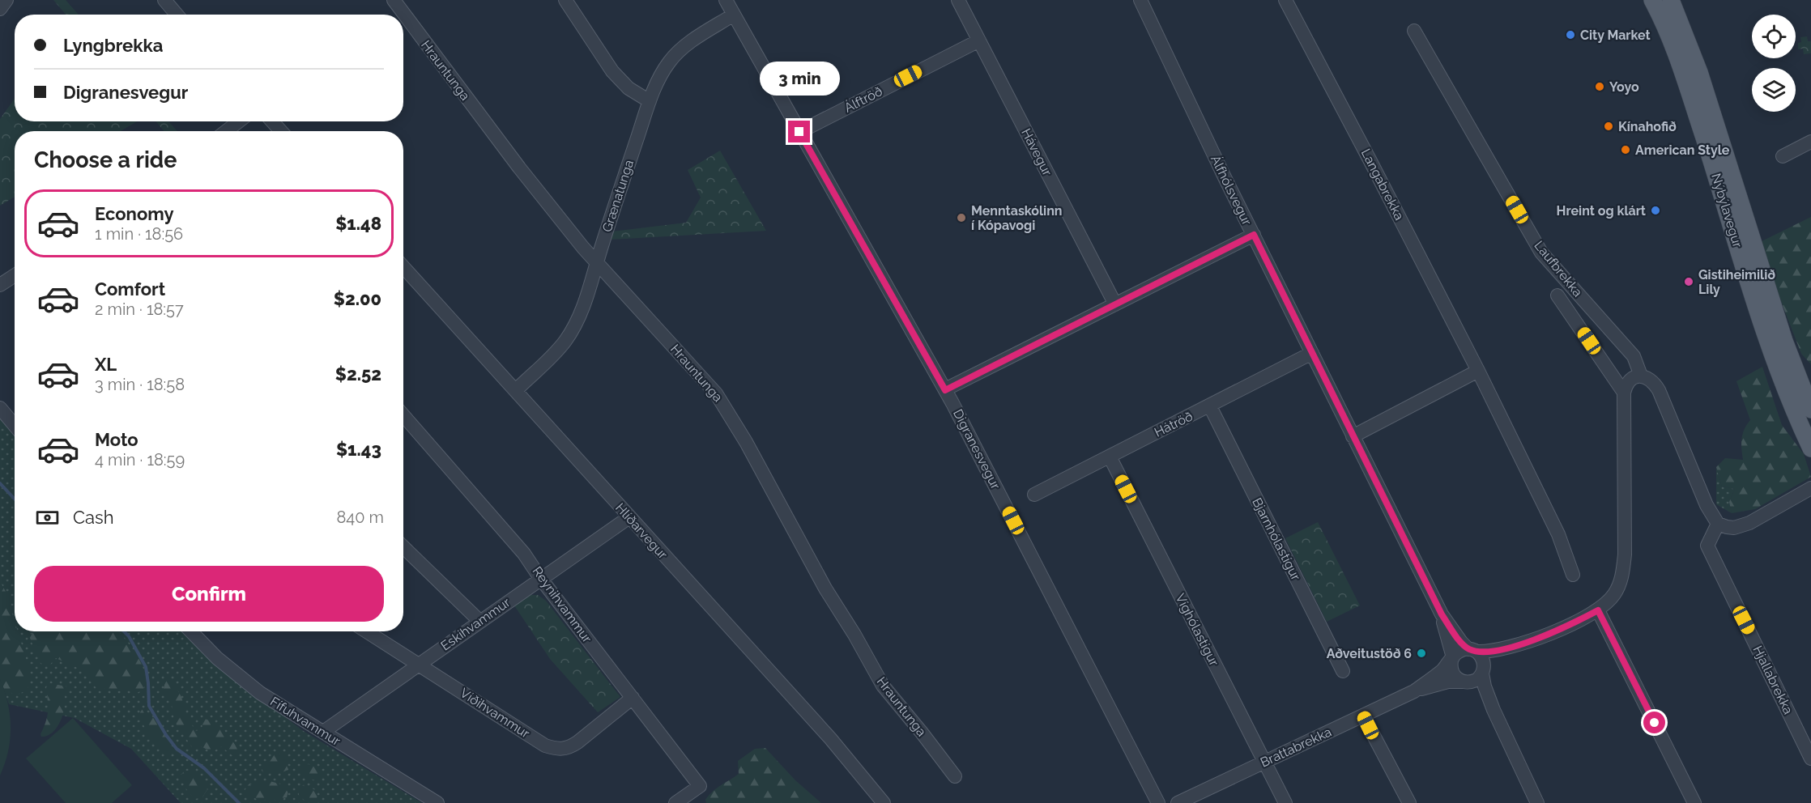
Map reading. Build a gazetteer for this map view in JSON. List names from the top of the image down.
{
  "streets": {
    "main road": ["Nýbýlavegur"],
    "street": [
      "Hrauntunga",
      "Álftröð",
      "Hávegur",
      "Langabrekka",
      "Álfhólsvegur",
      "Grænatunga",
      "Laufbrekka",
      "Hátröð",
      "Digranesvegur",
      "Hlíðarvegur",
      "Bjarnhólastígur",
      "Reynihvammur",
      "Eskihvammur",
      "Víghólastígur",
      "Hjallabrekka",
      "Víðihvammur",
      "Fífuhvammur",
      "Brattabrekka"
    ]
  },
  "crossings": [
    ["Hrauntunga", "Grænatunga"],
    ["Álftröð", "Hávegur"],
    ["Álftröð", "Digranesvegur"],
    ["Álfhólsvegur", "Hátröð"],
    ["Álfhólsvegur", "Brattabrekka"],
    ["Grænatunga", "Digranesvegur"],
    ["Grænatunga", "Hlíðarvegur"],
    ["Hátröð", "Bjarnhólastígur"],
    ["Hátröð", "Víghólastígur"],
    ["Hlíðarvegur", "Eskihvammur"],
    ["Reynihvammur", "Eskihvammur"],
    ["Reynihvammur", "Víðihvammur"],
    ["Eskihvammur", "Víðihvammur"],
    ["Eskihvammur", "Fífuhvammur"],
    ["Víghólastígur", "Brattabrekka"]
  ],
  "places": [
    "City Market",
    "Yoyo",
    "Kínahofið",
    "American Style",
    "Hreint og klárt",
    "Menntaskólinn í Kópavogi",
    "Gistiheimilið Lily",
    "Aðveitustöð 6"
  ],
  "page": {
    "banner": ["Lyngbrekka", "Digranesvegur"],
    "bubble": "3 min",
    "heading": "Choose a ride",
    "list": [
      {
        "name": "Economy",
        "note": "1 min · 18:56",
        "value": "$1.48"
      },
      {
        "name": "Comfort",
        "note": "2 min · 18:57",
        "value": "$2.00"
      },
      {
        "name": "XL",
        "note": "3 min · 18:58",
        "value": "$2.52"
      },
      {
        "name": "Moto",
        "note": "4 min · 18:59",
        "value": "$1.43"
      }
    ],
    "pay": ["Cash", "840 m"],
    "buttons": "Confirm"
  }
}
